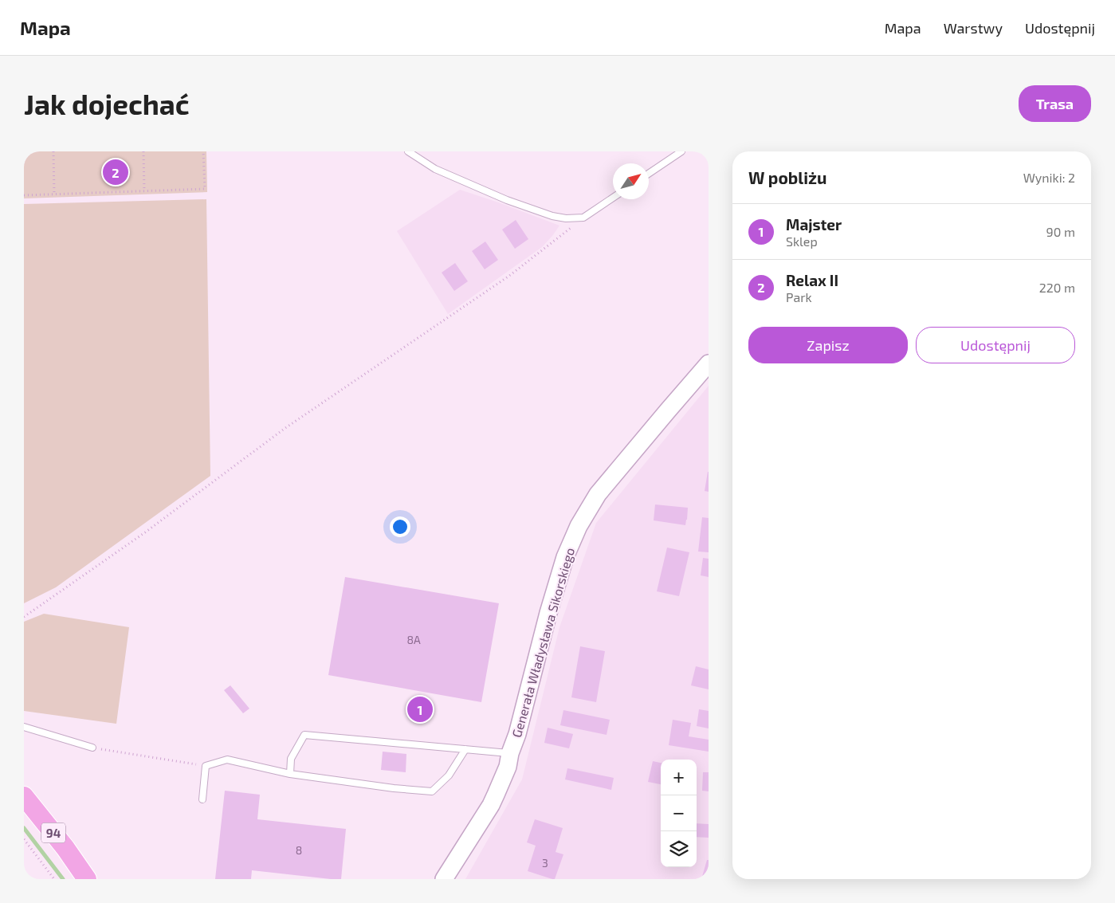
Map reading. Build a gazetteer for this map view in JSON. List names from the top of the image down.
{
  "streets": {
    "main road": ["Generała Władysława Sikorskiego", "94"]
  },
  "house_numbers": ["8A", "8", "3"],
  "north": "top right",
  "page": {
    "header": "Mapa",
    "nav": ["Mapa", "Warstwy", "Udostępnij"],
    "buttons": [
      "Trasa",
      ["Zapisz", "Udostępnij"]
    ],
    "title": "Jak dojechać",
    "heading": ["W pobliżu", "Wyniki: 2"],
    "pins": ["2", "1"],
    "list": [
      {
        "mark": "1",
        "name": "Majster",
        "note": "Sklep",
        "value": "90 m"
      },
      {
        "mark": "2",
        "name": "Relax II",
        "note": "Park",
        "value": "220 m"
      }
    ],
    "map_buttons": ["+", "−"]
  }
}
